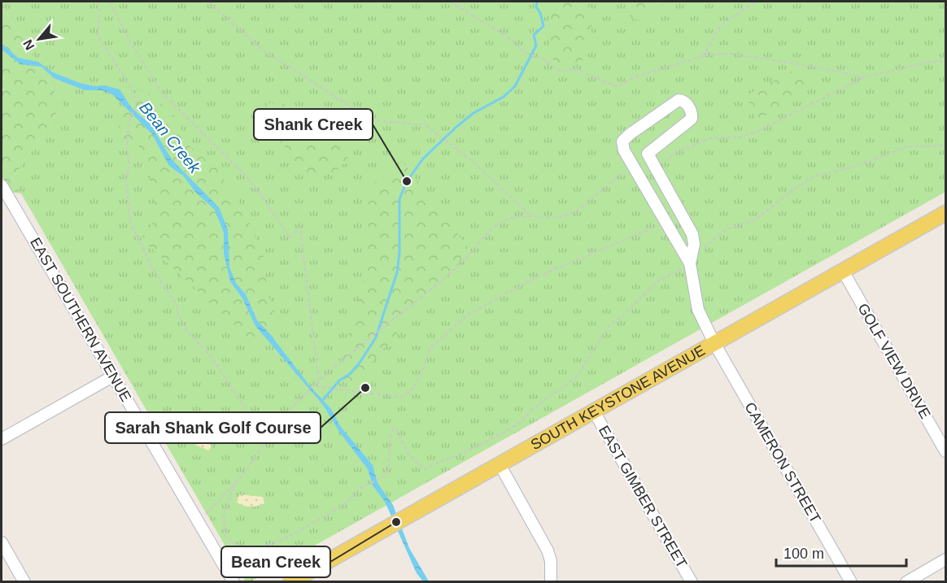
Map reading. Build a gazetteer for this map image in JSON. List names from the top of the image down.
{
  "streets": {
    "main road": ["SOUTH KEYSTONE AVENUE"],
    "street": [
      "EAST SOUTHERN AVENUE",
      "GOLF VIEW DRIVE",
      "CAMERON STREET",
      "EAST GIMBER STREET"
    ]
  },
  "crossings": [
    ["GOLF VIEW DRIVE", "SOUTH KEYSTONE AVENUE"],
    ["SOUTH KEYSTONE AVENUE", "CAMERON STREET"],
    ["SOUTH KEYSTONE AVENUE", "EAST GIMBER STREET"]
  ],
  "water": ["Bean Creek"],
  "places": ["Shank Creek", "Sarah Shank Golf Course", "Bean Creek"],
  "scale_bar": "100 m",
  "north": "bottom left"
}
